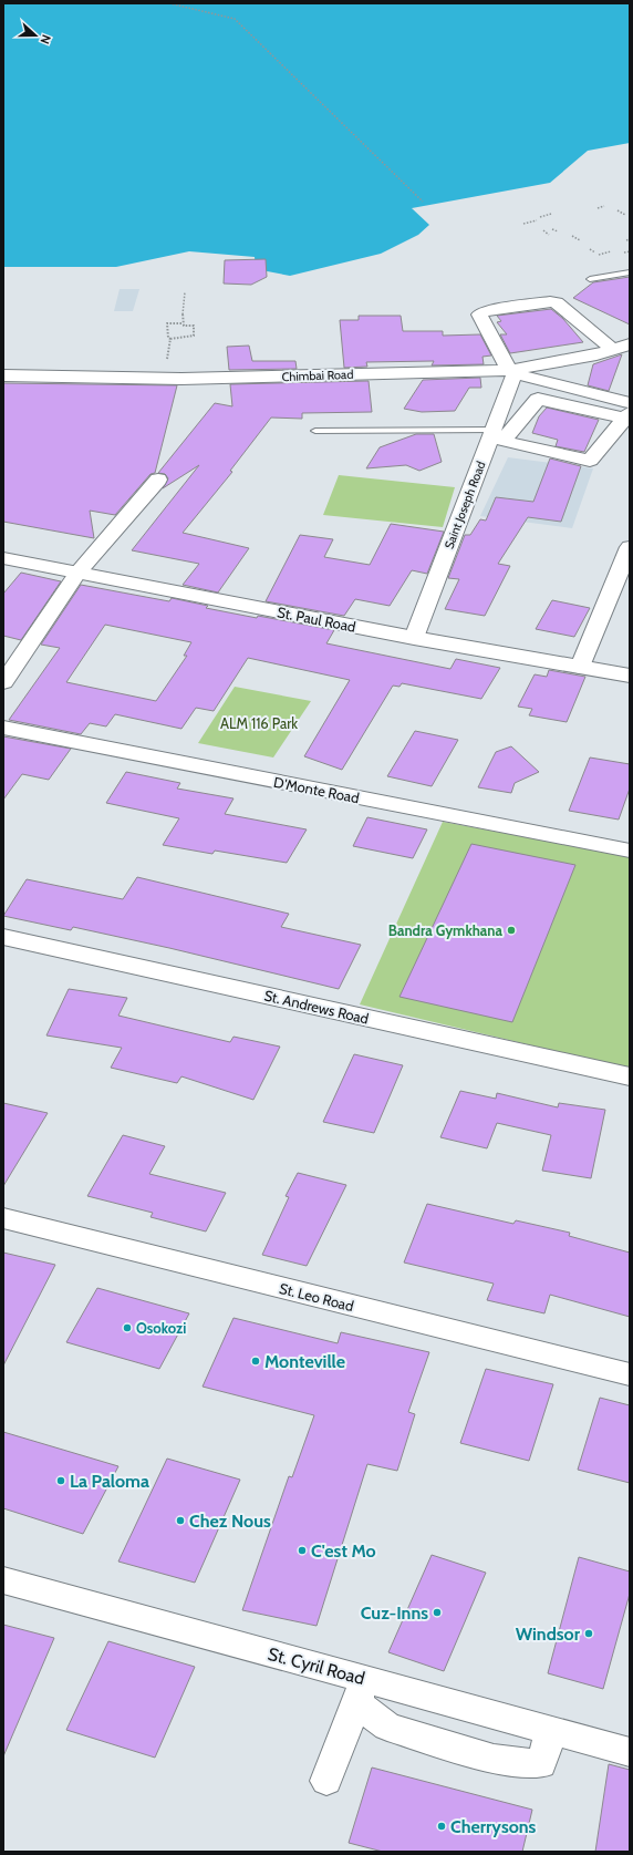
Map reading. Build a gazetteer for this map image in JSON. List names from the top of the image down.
{
  "streets": {
    "street": [
      "Chimbai Road",
      "Saint Joseph Road",
      "St. Paul Road",
      "D'Monte Road",
      "St. Andrews Road",
      "St. Leo Road",
      "St. Cyril Road"
    ]
  },
  "crossings": [
    ["Chimbai Road", "Saint Joseph Road"],
    ["Saint Joseph Road", "St. Paul Road"]
  ],
  "parks": ["ALM 116 Park"],
  "places": [
    "Bandra Gymkhana",
    "Osokozi",
    "Monteville",
    "La Paloma",
    "Chez Nous",
    "C'est Mo",
    "Cuz-Inns",
    "Windsor",
    "Cherrysons"
  ],
  "north": "right"
}
